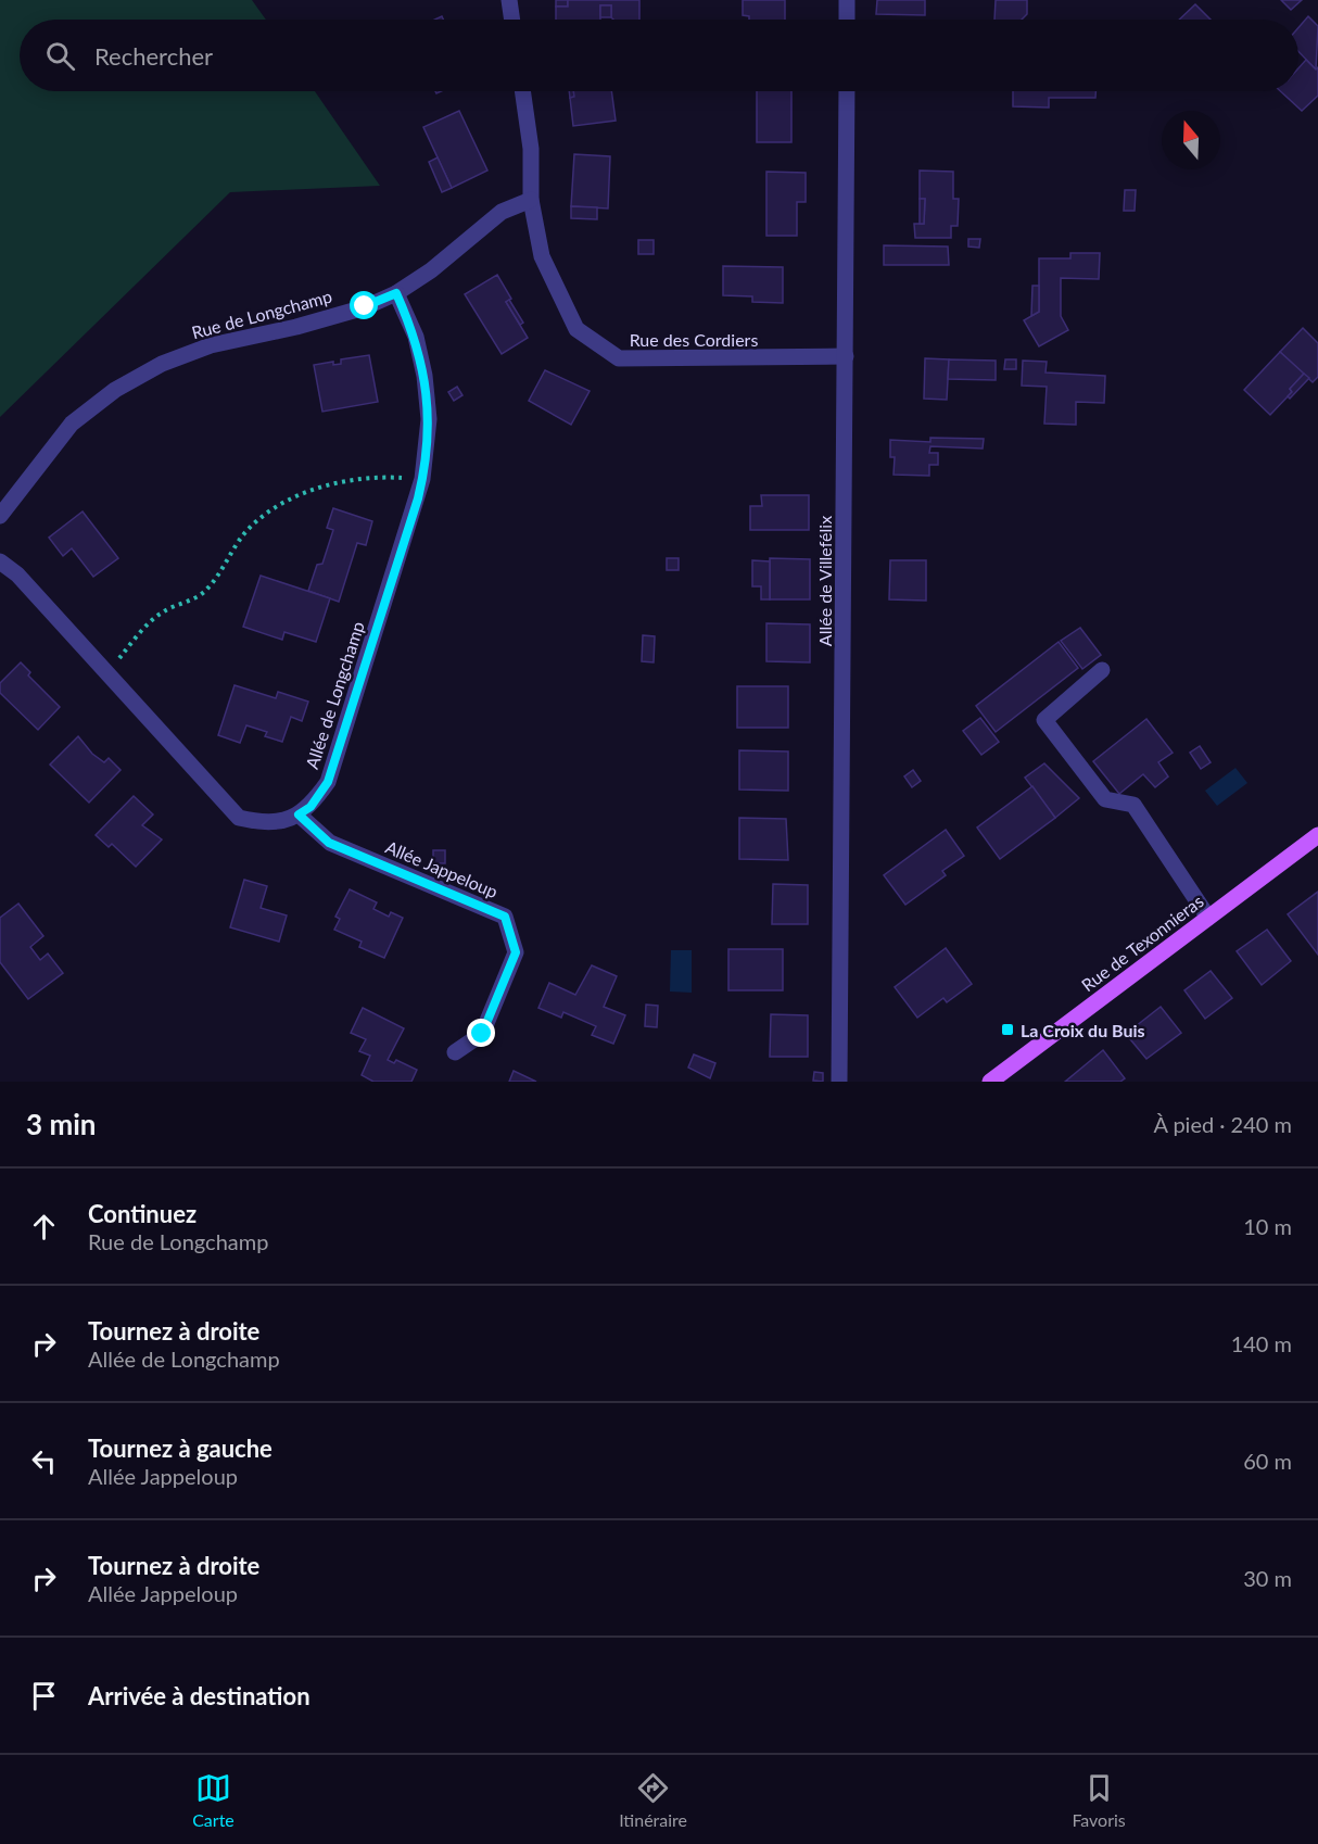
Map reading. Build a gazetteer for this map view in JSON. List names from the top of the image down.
{
  "streets": {
    "main road": ["Rue de Texonnieras"],
    "street": [
      "Rue de Longchamp",
      "Rue des Cordiers",
      "Allée de Villefélix",
      "Allée de Longchamp",
      "Allée Jappeloup"
    ]
  },
  "crossings": [
    ["Rue de Longchamp", "Rue des Cordiers"],
    ["Rue de Longchamp", "Allée de Longchamp"],
    ["Rue des Cordiers", "Allée de Villefélix"],
    ["Allée de Longchamp", "Allée Jappeloup"]
  ],
  "places": {
    "transit": ["La Croix du Buis"]
  },
  "north": "top",
  "page": {
    "search": "Rechercher",
    "heading": ["3 min", "À pied · 240 m"],
    "list": [
      ["Continuez", "Rue de Longchamp", "10 m"],
      ["Tournez à droite", "Allée de Longchamp", "140 m"],
      ["Tournez à gauche", "Allée Jappeloup", "60 m"],
      ["Tournez à droite", "Allée Jappeloup", "30 m"],
      "Arrivée à destination"
    ],
    "nav": ["Carte", "Itinéraire", "Favoris"]
  }
}
